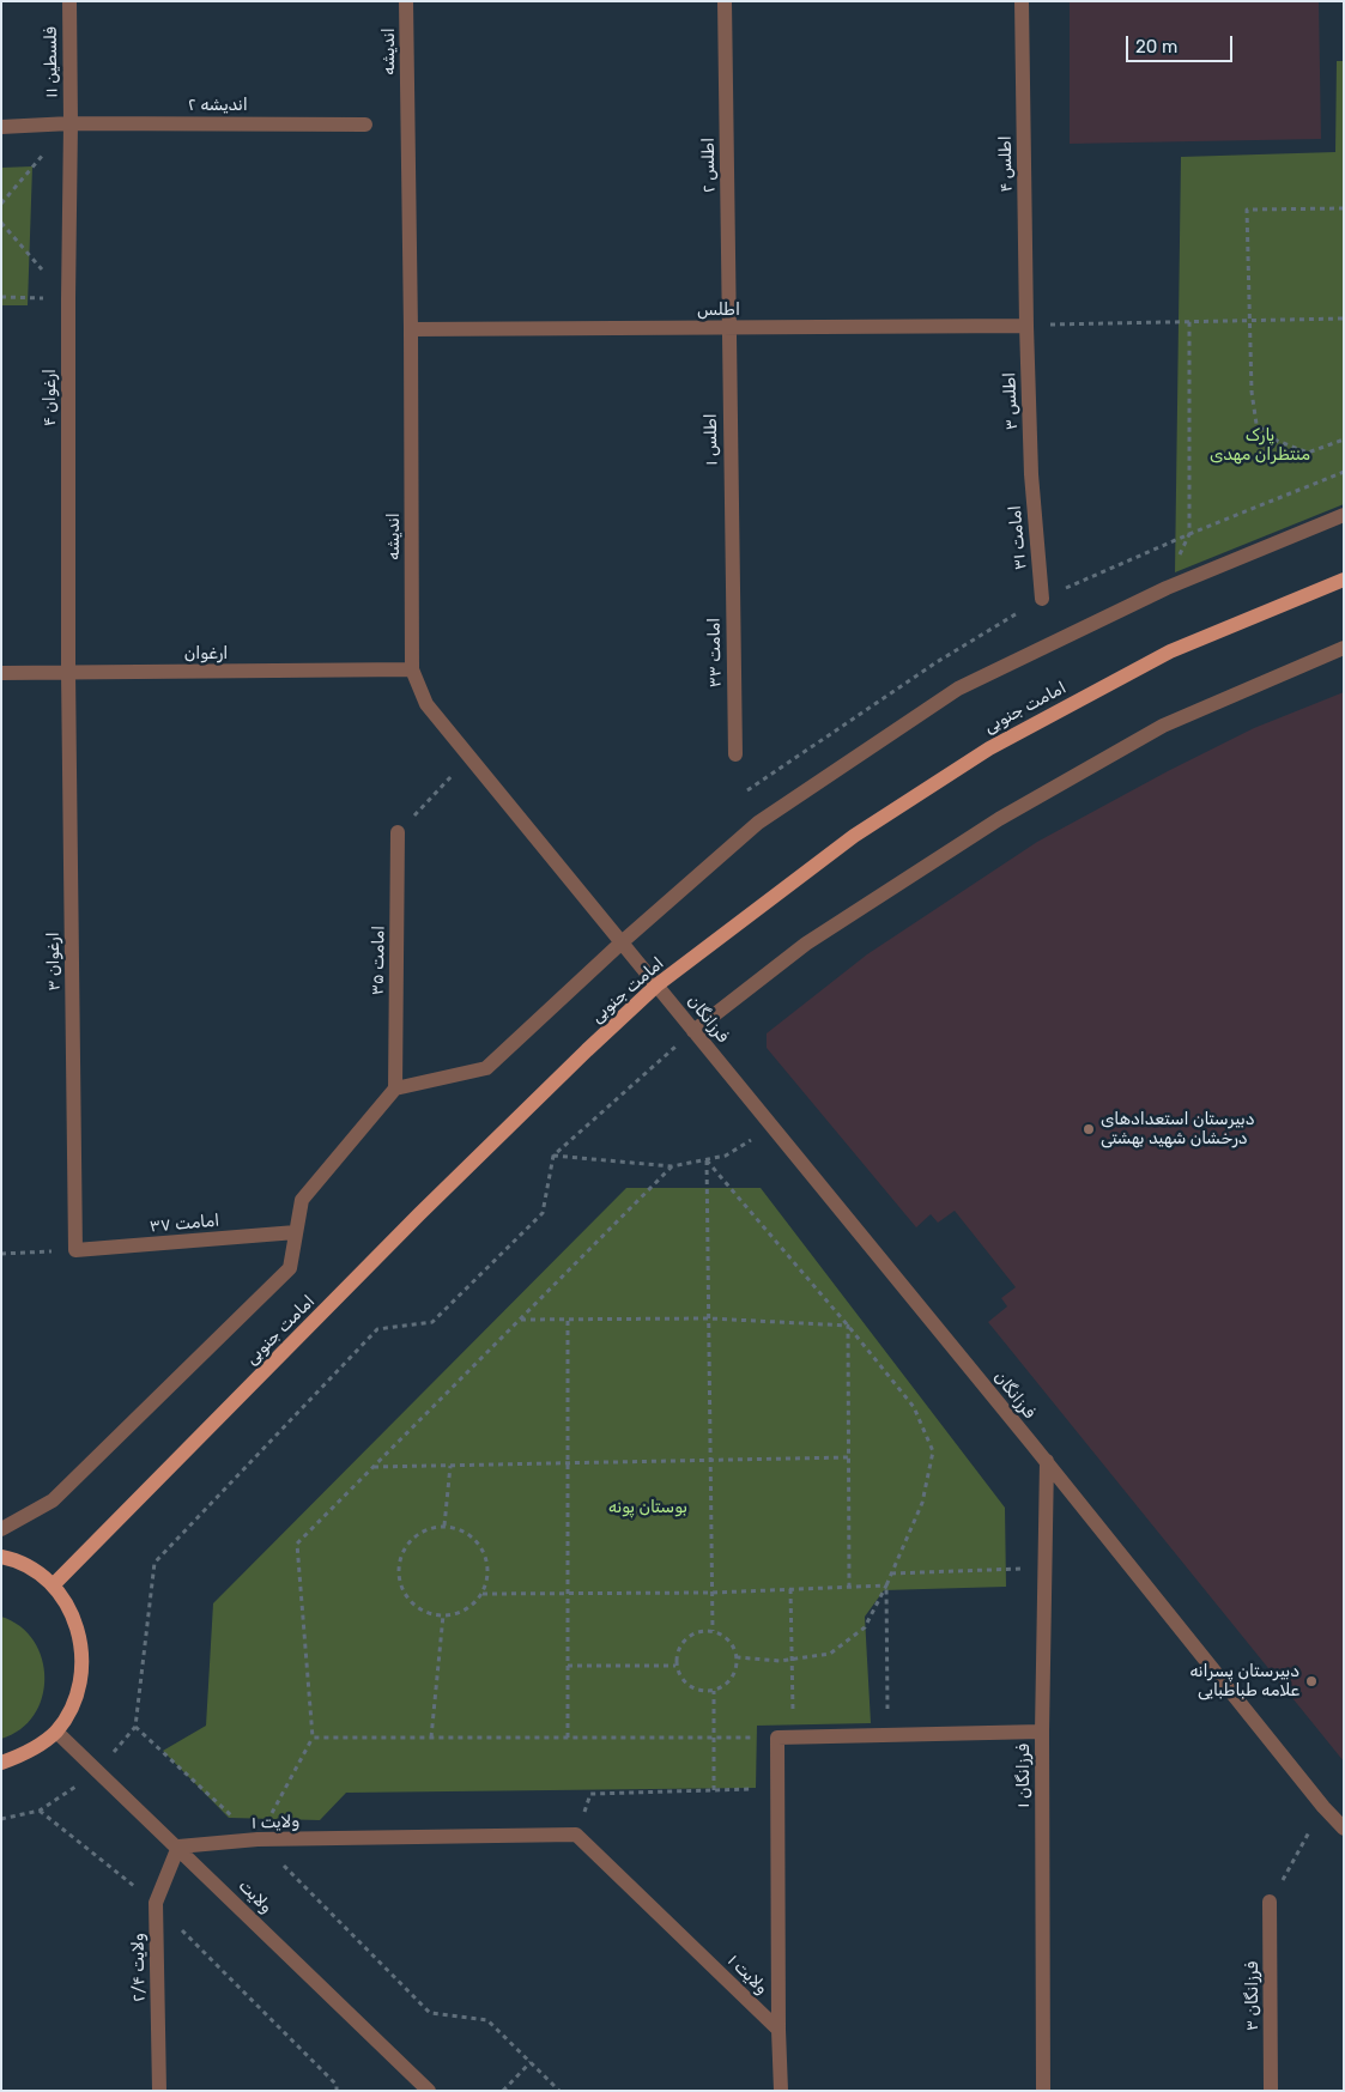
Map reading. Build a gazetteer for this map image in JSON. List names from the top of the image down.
{
  "streets": {
    "main road": ["امامت جنوبی"],
    "street": [
      "اندیشه",
      "فلسطین ۱۱",
      "اندیشه ۲",
      "اطلس ۴",
      "اطلس ۲",
      "اطلس",
      "ارغوان ۴",
      "اطلس ۳",
      "اطلس ۱",
      "امامت ۳۱",
      "امامت ۳۳",
      "ارغوان",
      "امامت ۳۵",
      "ارغوان ۳",
      "فرزانگان",
      "امامت ۳۷",
      "فرزانگان ۱",
      "ولایت ۱",
      "ولایت",
      "ولایت ۲/۴",
      "فرزانگان ۳"
    ]
  },
  "crossings": [
    ["اندیشه", "اطلس"],
    ["اندیشه", "ارغوان"],
    ["اندیشه", "امامت جنوبی"],
    ["اندیشه", "فرزانگان"],
    ["فلسطین ۱۱", "اندیشه ۲"],
    ["فلسطین ۱۱", "ارغوان ۴"],
    ["اندیشه ۲", "ارغوان ۴"],
    ["اطلس ۴", "اطلس"],
    ["اطلس ۴", "اطلس ۳"],
    ["اطلس ۲", "اطلس"],
    ["اطلس ۲", "اطلس ۱"],
    ["اطلس", "اطلس ۳"],
    ["اطلس", "اطلس ۱"],
    ["ارغوان ۴", "ارغوان"],
    ["ارغوان ۴", "ارغوان ۳"],
    ["اطلس ۳", "امامت ۳۱"],
    ["اطلس ۱", "امامت ۳۳"],
    ["ارغوان", "ارغوان ۳"],
    ["امامت جنوبی", "فرزانگان"],
    ["ارغوان ۳", "امامت ۳۷"],
    ["فرزانگان", "فرزانگان ۱"],
    ["ولایت ۱", "ولایت"],
    ["ولایت ۱", "ولایت ۲/۴"],
    ["ولایت", "ولایت ۲/۴"]
  ],
  "parks": ["پارک منتظران مهدی", "بوستان پونه"],
  "places": ["دبیرستان استعدادهای درخشان شهید بهشتی", "دبیرستان پسرانه علامه طباطبایی"],
  "scale_bar": "20 m"
}
